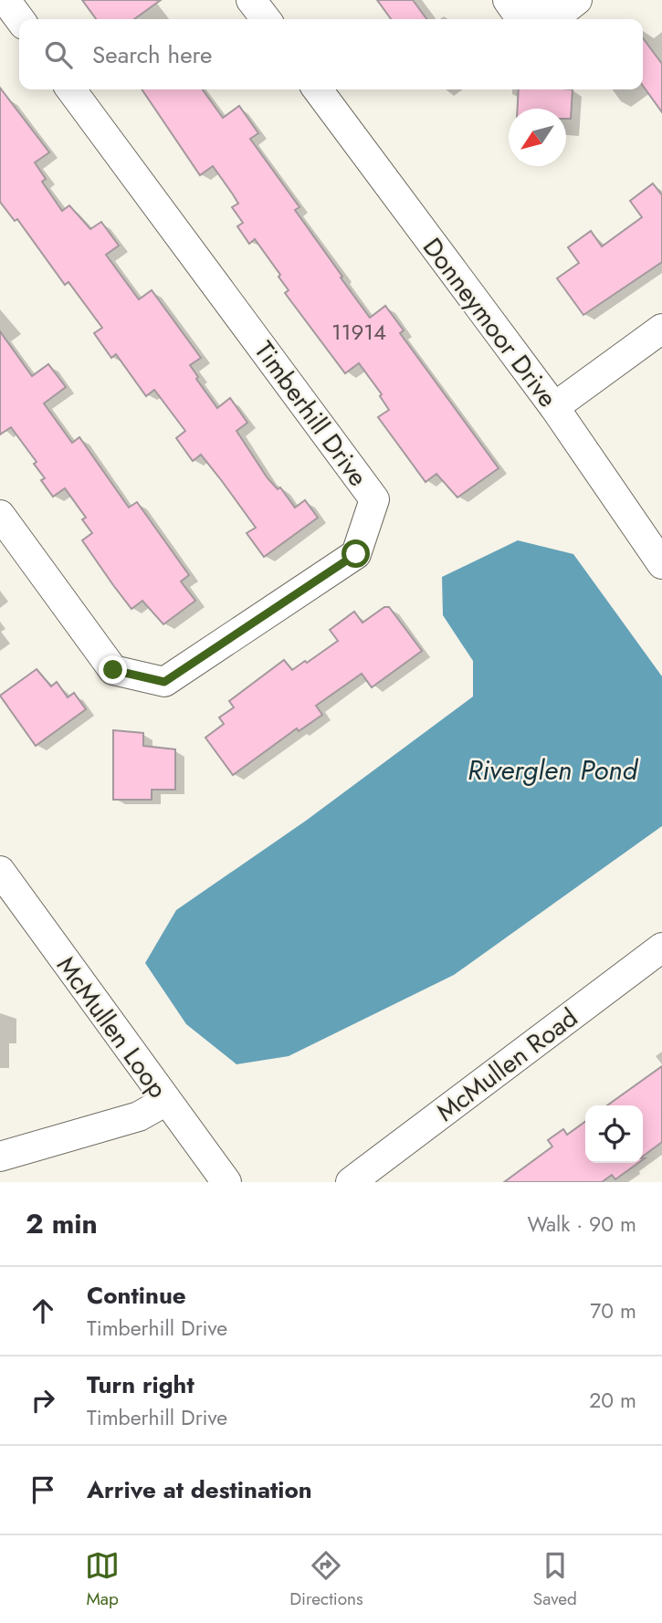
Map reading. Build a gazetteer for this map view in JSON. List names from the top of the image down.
{
  "streets": {
    "street": [
      "Donneymoor Drive",
      "Timberhill Drive",
      "McMullen Loop",
      "McMullen Road"
    ]
  },
  "water": ["Riverglen Pond"],
  "house_numbers": ["11914"],
  "north": "bottom left",
  "page": {
    "search": "Search here",
    "heading": ["2 min", "Walk · 90 m"],
    "list": [
      ["Continue", "Timberhill Drive", "70 m"],
      ["Turn right", "Timberhill Drive", "20 m"],
      "Arrive at destination"
    ],
    "nav": ["Map", "Directions", "Saved"]
  }
}
